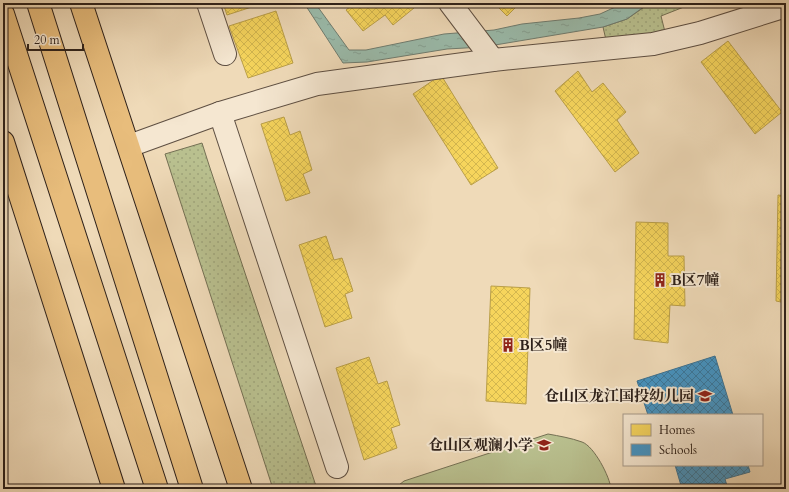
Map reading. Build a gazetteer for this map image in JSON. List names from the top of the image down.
{
  "places": {
    "building": ["B区7幢", "B区5幢"],
    "school or university": ["仓山区龙江国投幼儿园", "仓山区观澜小学"]
  },
  "legend": ["Homes", "Schools"],
  "scale_bar": "20 m"
}
